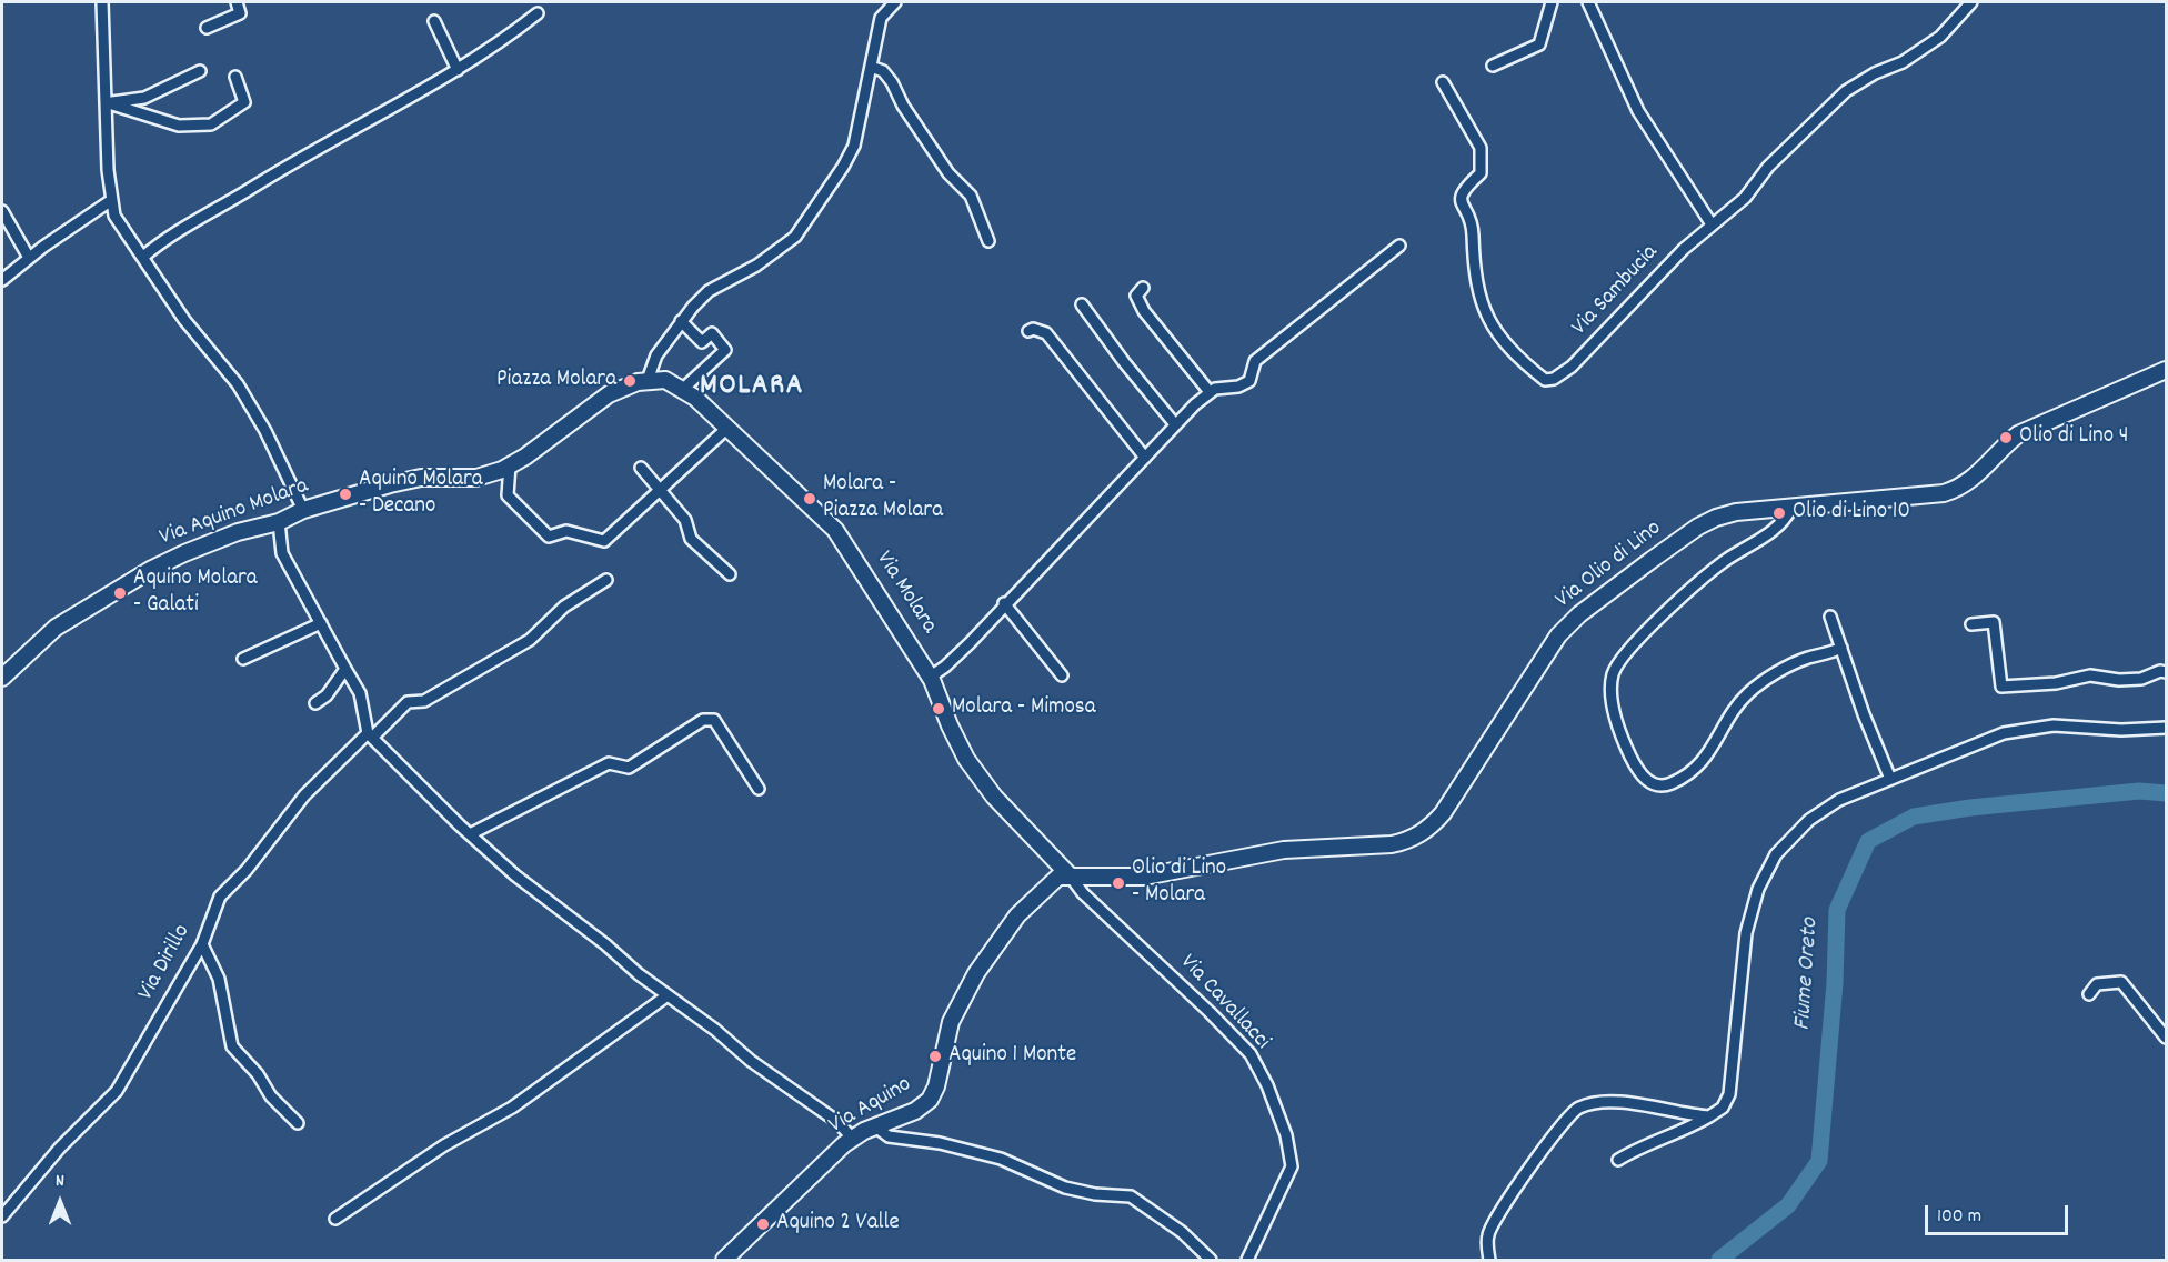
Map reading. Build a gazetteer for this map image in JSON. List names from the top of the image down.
{
  "streets": {
    "street": [
      "Via Sambucia",
      "Via Aquino Molara",
      "Via Olio di Lino",
      "Via Molara",
      "Via Dirillo",
      "Via Cavallacci",
      "Via Aquino"
    ]
  },
  "crossings": [
    ["Via Aquino Molara", "Via Molara"],
    ["Via Olio di Lino", "Via Molara"],
    ["Via Olio di Lino", "Via Cavallacci"],
    ["Via Olio di Lino", "Via Aquino"],
    ["Via Molara", "Via Cavallacci"],
    ["Via Molara", "Via Aquino"],
    ["Via Cavallacci", "Via Aquino"]
  ],
  "districts": ["MOLARA"],
  "water": ["Fiume Oreto"],
  "places": [
    "Piazza Molara",
    "Olio di Lino 4",
    "Aquino Molara - Decano",
    "Molara - Piazza Molara",
    "Olio di Lino 10",
    "Aquino Molara - Galati",
    "Molara - Mimosa",
    "Olio di Lino - Molara",
    "Aquino 1 Monte",
    "Aquino 2 Valle"
  ],
  "scale_bar": "100 m",
  "north": "top"
}
